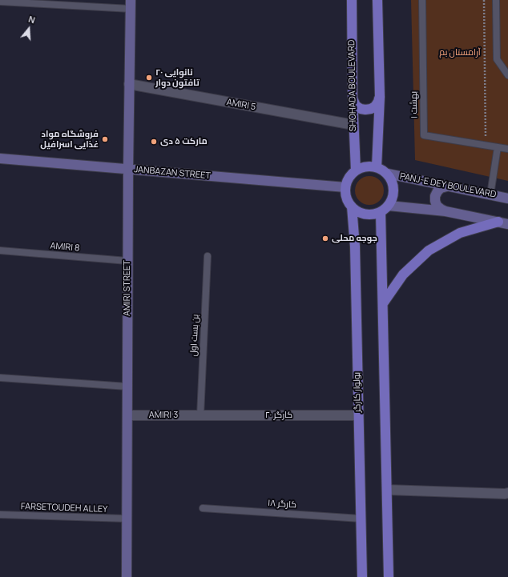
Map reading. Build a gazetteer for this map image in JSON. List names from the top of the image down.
{
  "streets": {
    "main road": [
      "SHOHADA BOULEVARD",
      "JANBAZAN STREET",
      "PANJ-E DEY BOULEVARD",
      "AMIRI STREET",
      "بولوار کارگر"
    ],
    "street": ["AMIRI 5", "AMIRI 3", "کارگر ۲۰"],
    "lane": [
      "بهشت ۱",
      "AMIRI 8",
      "بن بست اول",
      "کارگر ۱۸",
      "FARSETOUDEH ALLEY"
    ]
  },
  "crossings": [
    ["SHOHADA BOULEVARD", "AMIRI 5"],
    ["SHOHADA BOULEVARD", "JANBAZAN STREET"],
    ["SHOHADA BOULEVARD", "PANJ-E DEY BOULEVARD"],
    ["SHOHADA BOULEVARD", "بولوار کارگر"],
    ["AMIRI 5", "AMIRI STREET"],
    ["JANBAZAN STREET", "PANJ-E DEY BOULEVARD"],
    ["JANBAZAN STREET", "AMIRI STREET"],
    ["JANBAZAN STREET", "بولوار کارگر"],
    ["PANJ-E DEY BOULEVARD", "بولوار کارگر"],
    ["AMIRI 8", "AMIRI STREET"],
    ["AMIRI STREET", "AMIRI 3"],
    ["AMIRI STREET", "FARSETOUDEH ALLEY"],
    ["بن بست اول", "AMIRI 3"],
    ["بن بست اول", "کارگر ۲۰"],
    ["بولوار کارگر", "کارگر ۲۰"],
    ["بولوار کارگر", "کارگر ۱۸"],
    ["AMIRI 3", "کارگر ۲۰"]
  ],
  "parks": ["آرامستان بم"],
  "places": [
    "نانوایی ۲۰ تافتون دوار",
    "فروشگاه مواد غذایی اسرافیل",
    "مارکت ۵ دی",
    "جوجه محلی"
  ],
  "north": "top"
}
